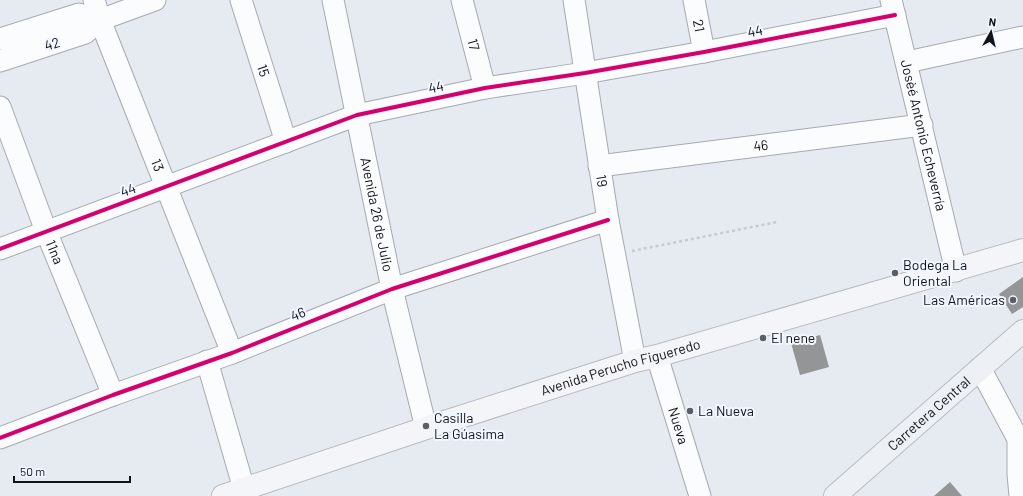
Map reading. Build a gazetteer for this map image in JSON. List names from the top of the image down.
{
  "streets": {
    "highway": ["Carretera Central"],
    "main road": ["Avenida Perucho Figueredo"],
    "street": [
      "21",
      "44",
      "42",
      "17",
      "15",
      "Josèé Antonio Echeverría",
      "46",
      "13",
      "19",
      "Avenida 26 de Julio",
      "11na",
      "Nueva"
    ]
  },
  "crossings": [
    ["21", "44"],
    ["44", "17"],
    ["44", "15"],
    ["44", "Josèé Antonio Echeverría"],
    ["44", "13"],
    ["44", "19"],
    ["44", "Avenida 26 de Julio"],
    ["44", "11na"],
    ["42", "13"],
    ["Josèé Antonio Echeverría", "46"],
    ["Josèé Antonio Echeverría", "Avenida Perucho Figueredo"],
    ["46", "13"],
    ["46", "19"],
    ["46", "Avenida 26 de Julio"],
    ["46", "11na"],
    ["19", "Avenida Perucho Figueredo"],
    ["Avenida 26 de Julio", "Avenida Perucho Figueredo"],
    ["Avenida Perucho Figueredo", "Nueva"]
  ],
  "places": [
    "Bodega La Oriental",
    "Las Américas",
    "El nene",
    "La Nueva",
    "Casilla La Gúasima"
  ],
  "scale_bar": "50 m",
  "north": "top"
}
